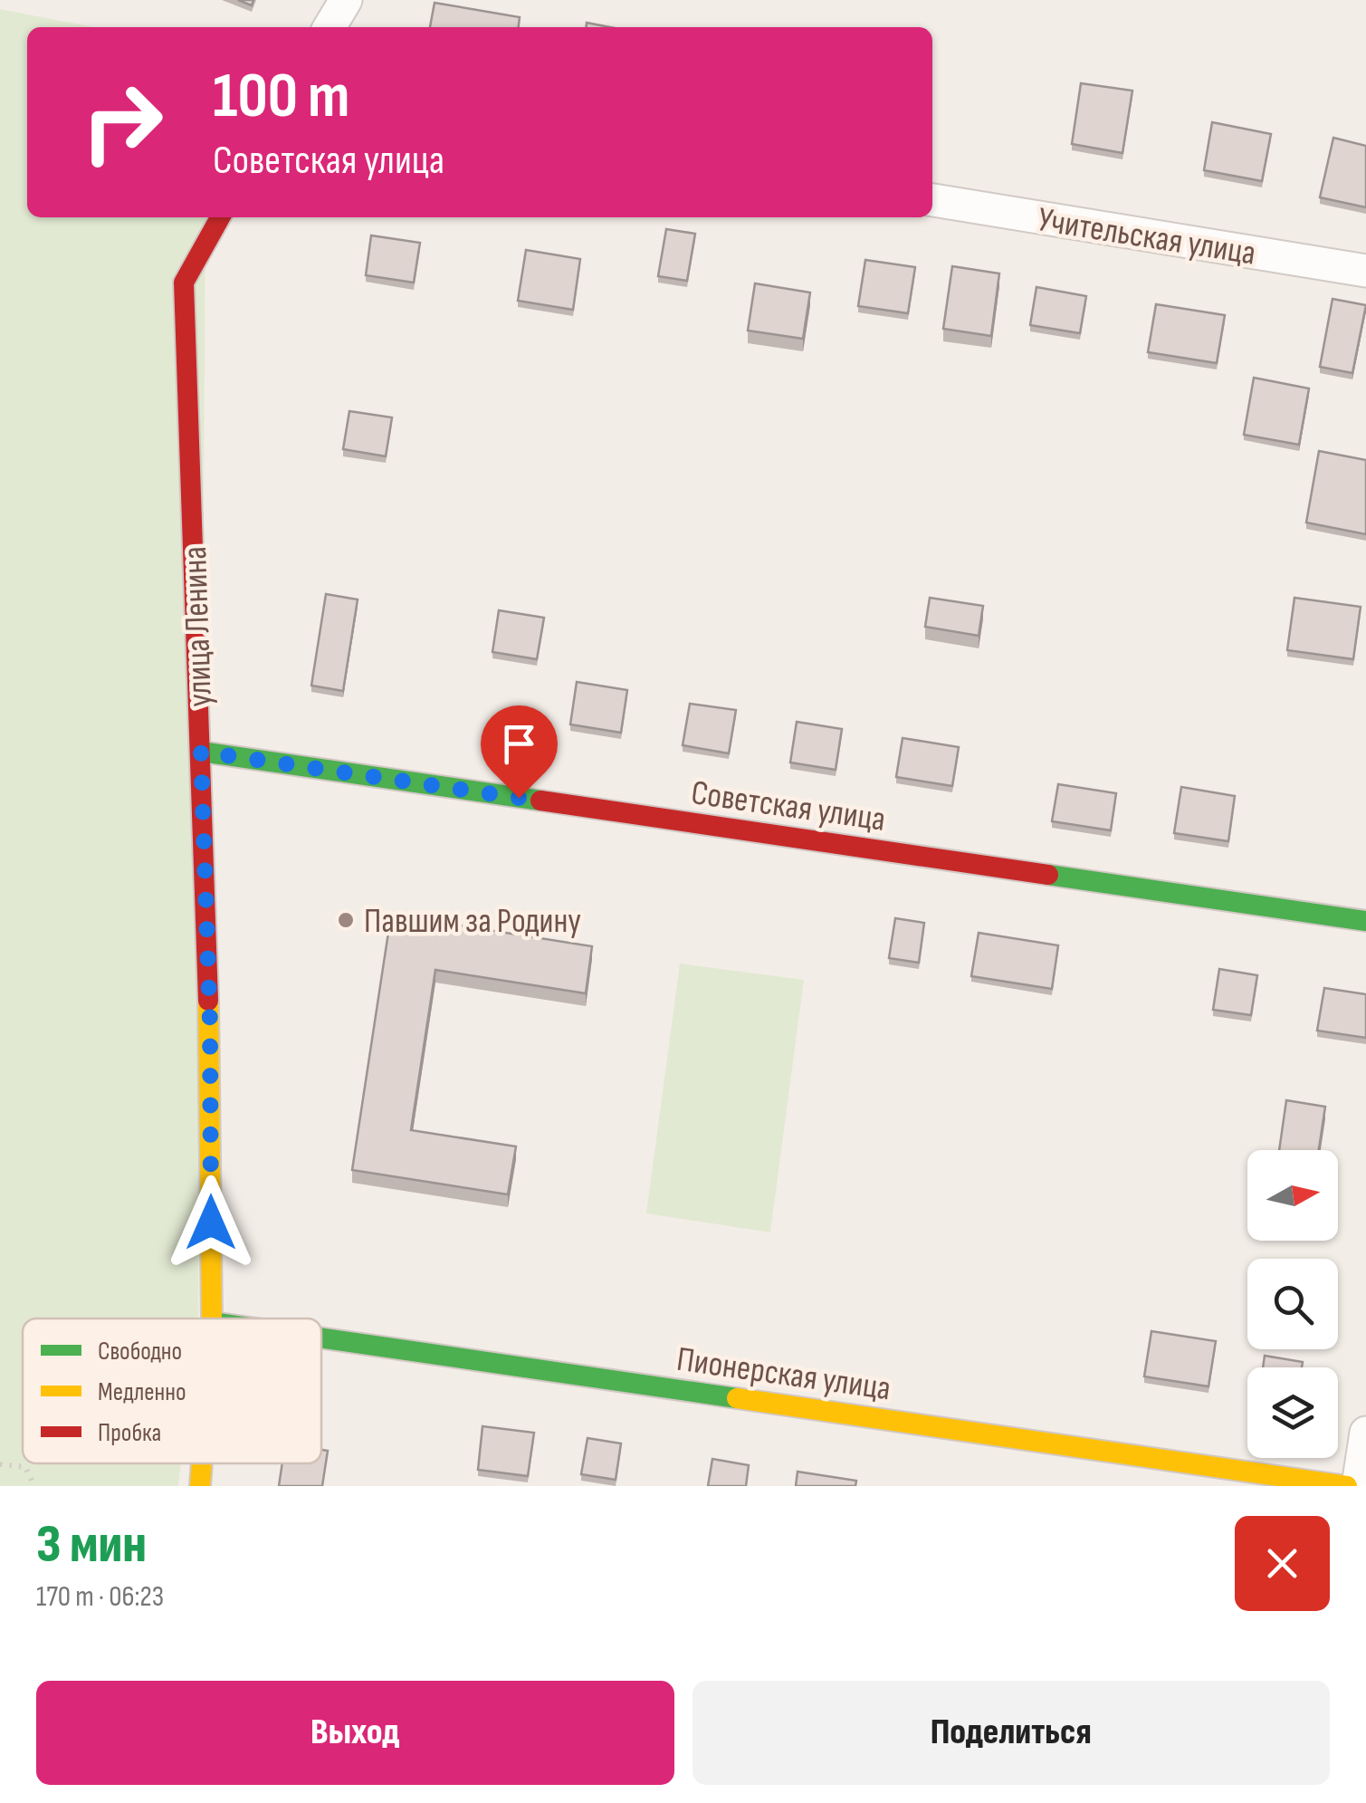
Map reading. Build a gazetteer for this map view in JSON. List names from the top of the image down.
{
  "streets": {
    "street": [
      "Учительская улица",
      "улица Ленина",
      "Советская улица",
      "Пионерская улица"
    ]
  },
  "crossings": [
    ["улица Ленина", "Советская улица"]
  ],
  "places": ["Павшим за Родину"],
  "legend": ["Свободно", "Медленно", "Пробка"],
  "north": "right",
  "page": {
    "turn": ["100 m", "Советская улица"],
    "heading": ["3 мин", "170 m · 06:23"],
    "buttons": ["Выход", "Поделиться"]
  }
}
